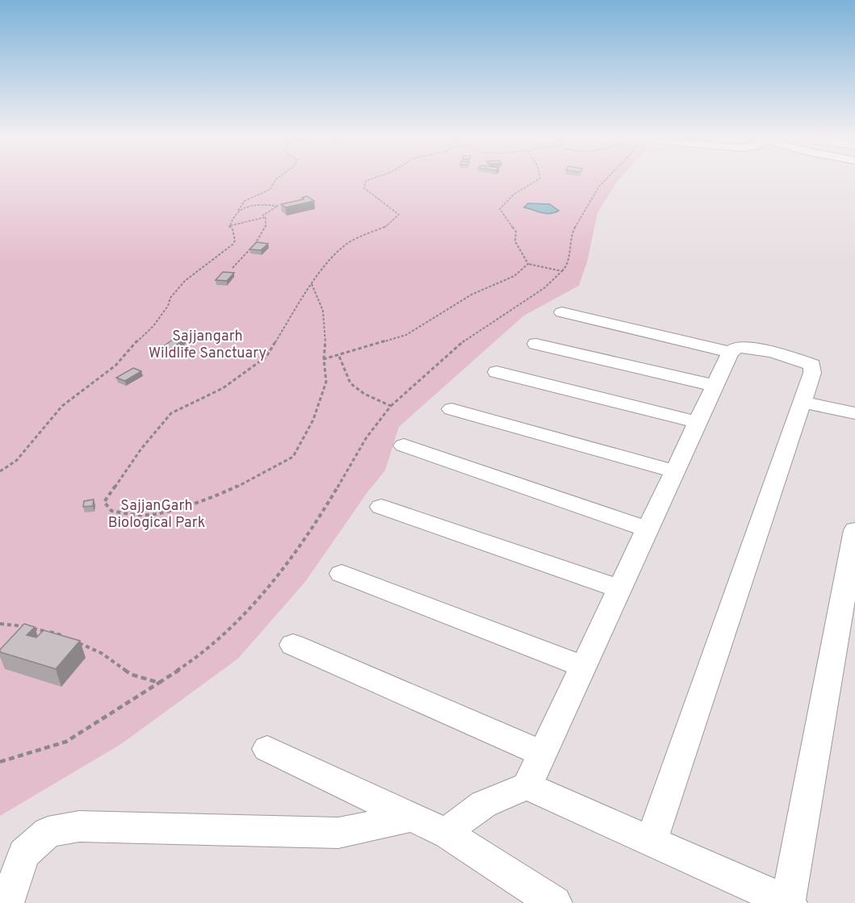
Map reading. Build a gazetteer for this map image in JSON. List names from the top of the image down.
{
  "parks": ["Sajjangarh Wildlife Sanctuary", "SajjanGarh Biological Park"]
}
